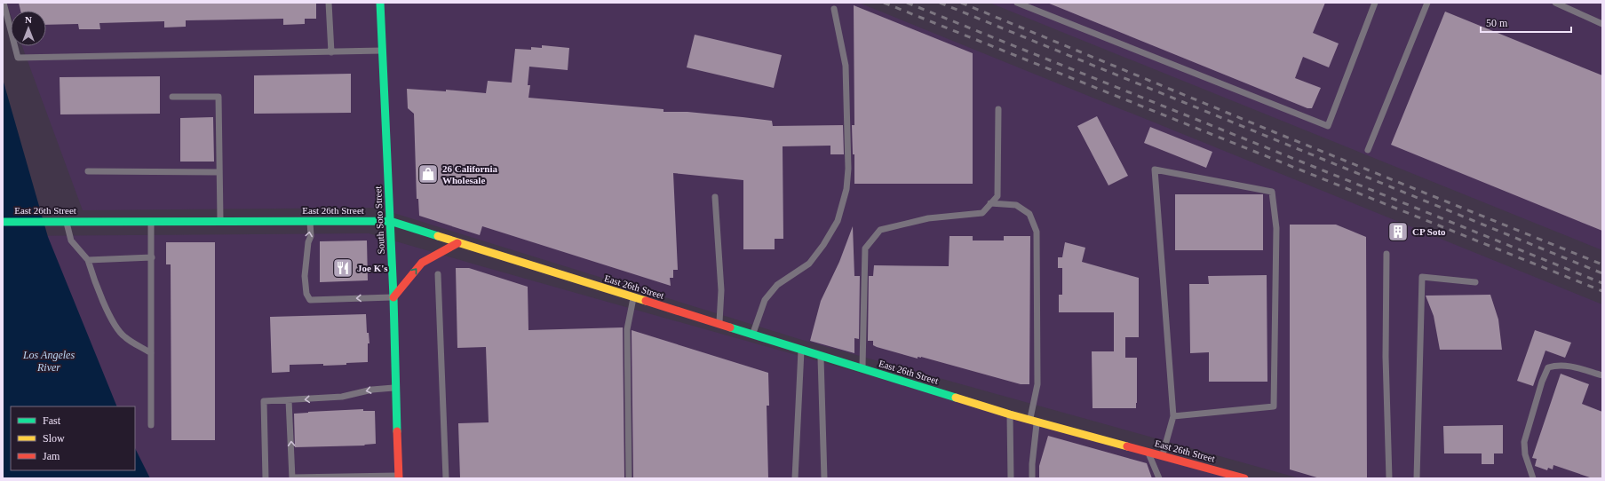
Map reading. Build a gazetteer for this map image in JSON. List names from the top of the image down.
{
  "streets": {
    "street": ["East 26th Street", "South Soto Street"]
  },
  "crossings": [
    ["East 26th Street", "South Soto Street"]
  ],
  "water": ["Los Angeles River"],
  "places": {
    "shop": ["26 California Wholesale"],
    "building": ["CP Soto"],
    "restaurant": ["Joe K's"]
  },
  "legend": ["Fast", "Slow", "Jam"],
  "scale_bar": "50 m",
  "north": "top"
}
